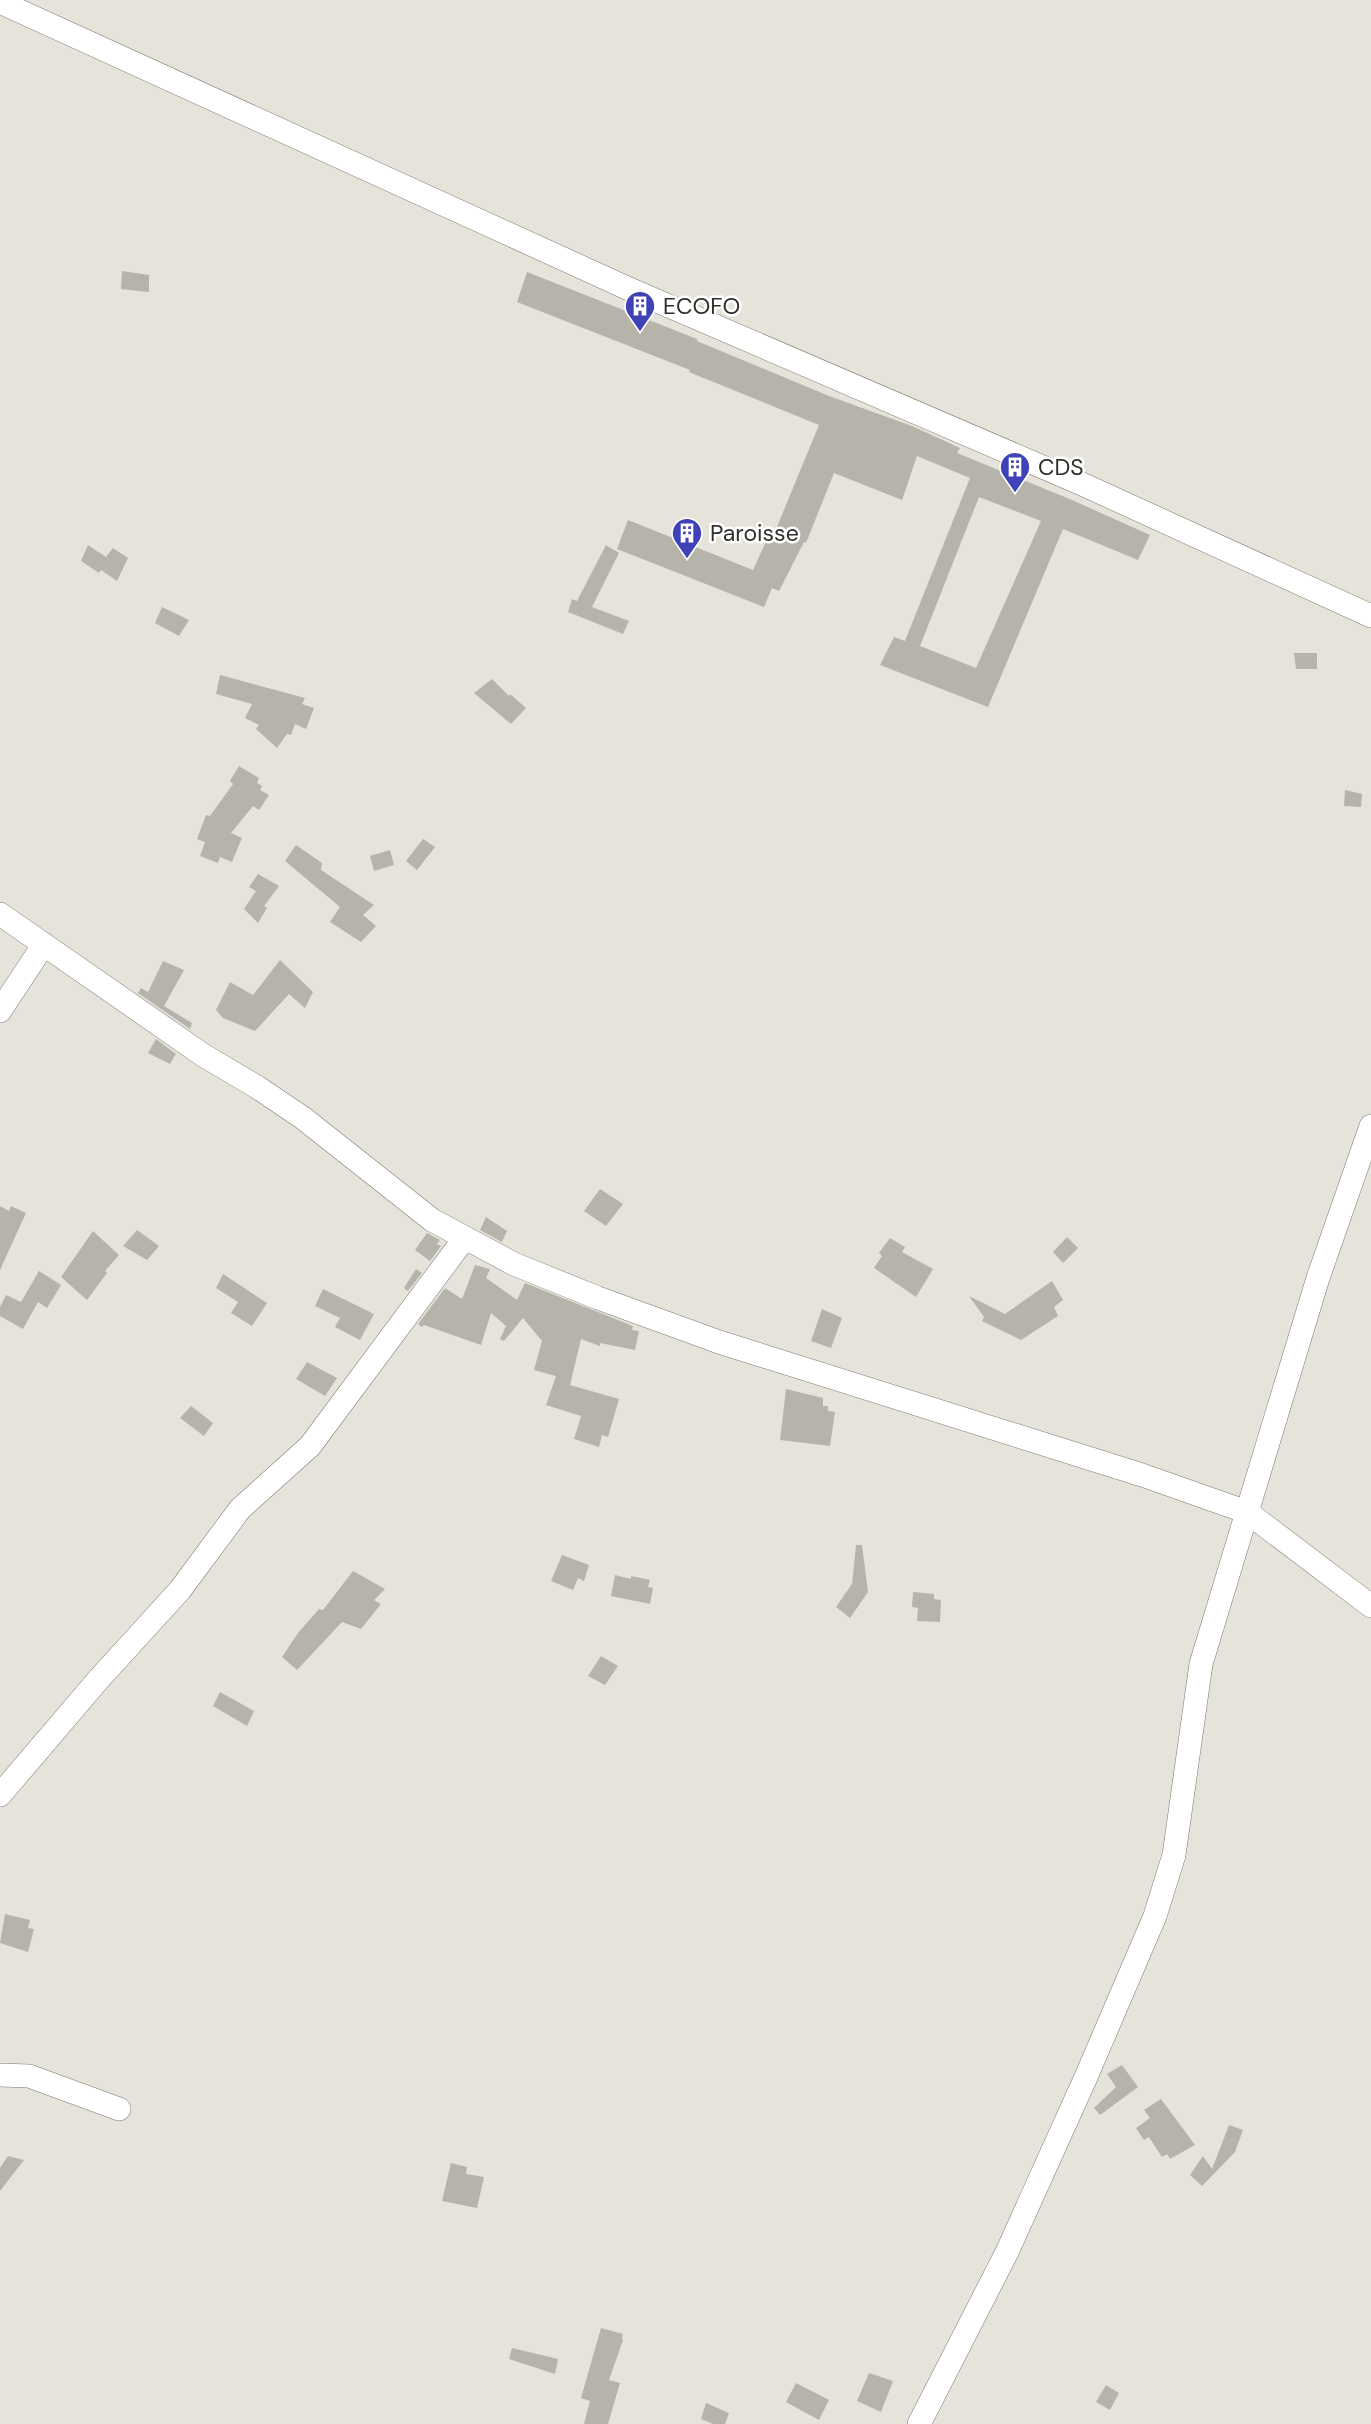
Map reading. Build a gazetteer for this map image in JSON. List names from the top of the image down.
{
  "places": {
    "building": ["ECOFO", "CDS", "Paroisse"]
  }
}
